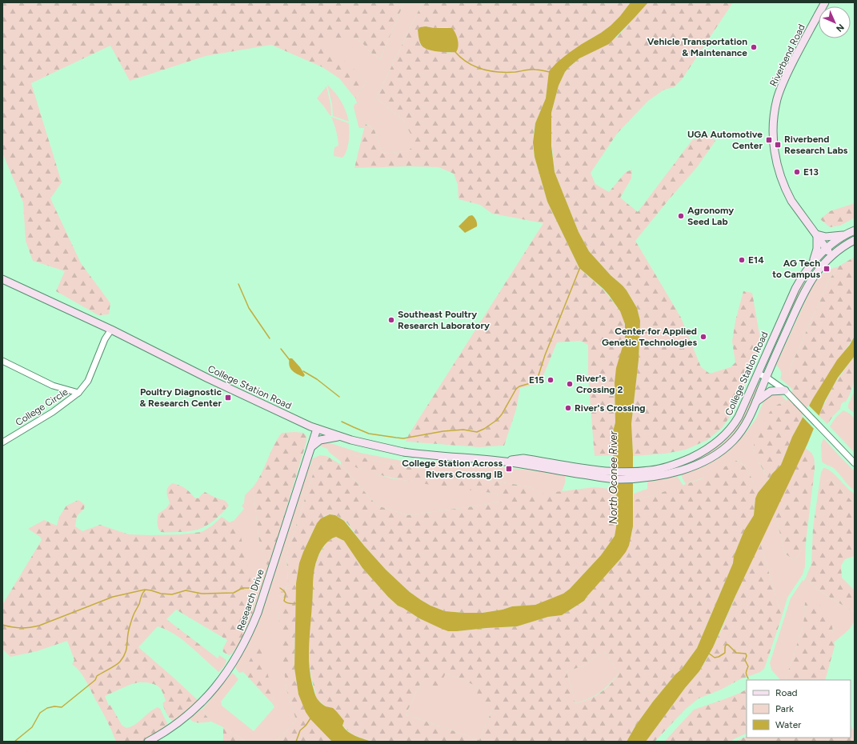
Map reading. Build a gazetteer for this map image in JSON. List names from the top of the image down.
{
  "streets": {
    "main road": ["Riverbend Road", "College Station Road", "Research Drive"],
    "street": ["College Circle"]
  },
  "crossings": [
    ["Riverbend Road", "College Station Road"],
    ["College Station Road", "College Circle"],
    ["College Station Road", "Research Drive"]
  ],
  "water": ["North Oconee River"],
  "places": {
    "other": [
      "Vehicle Transportation & Maintenance",
      "E13",
      "Agronomy Seed Lab",
      "E14",
      "Southeast Poultry Research Laboratory",
      "Center for Applied Genetic Technologies",
      "E15",
      "River's Crossing 2",
      "River's Crossing"
    ],
    "transit": [
      "UGA Automotive Center",
      "Riverbend Research Labs",
      "AG Tech to Campus",
      "Poultry Diagnostic & Research Center",
      "College Station Across Rivers Crossng IB"
    ]
  },
  "legend": ["Road", "Park", "Water"],
  "north": "bottom right"
}
